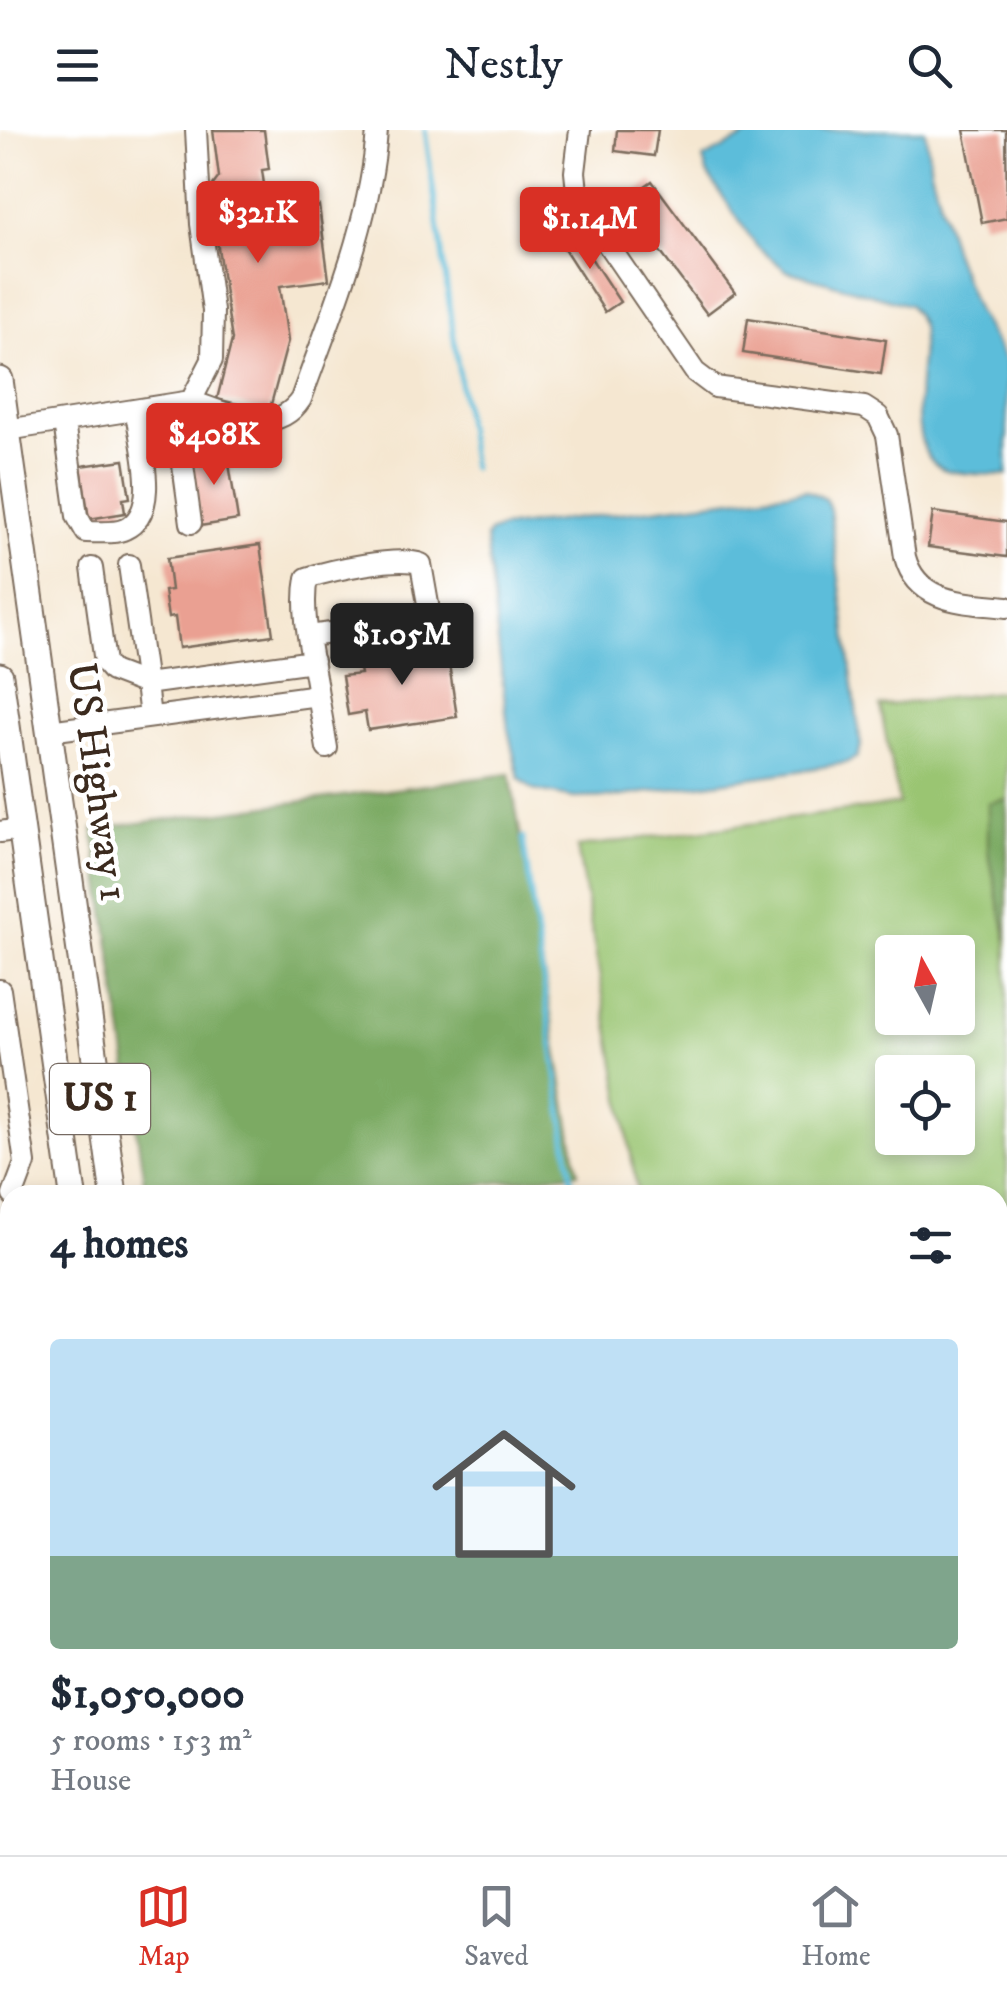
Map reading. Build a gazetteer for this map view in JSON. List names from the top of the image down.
{
  "streets": {
    "main road": ["US Highway 1", "US 1"]
  },
  "north": "top",
  "page": {
    "header": "Nestly",
    "price": [
      "$321K",
      "$1.14M",
      "$408K",
      "$1.05M"
    ],
    "heading": "4 homes",
    "list": [
      {
        "name": "$1,050,000",
        "note": "5 rooms · 153 m² · House"
      }
    ],
    "tabs": ["Map", "Saved", "Home"]
  }
}
